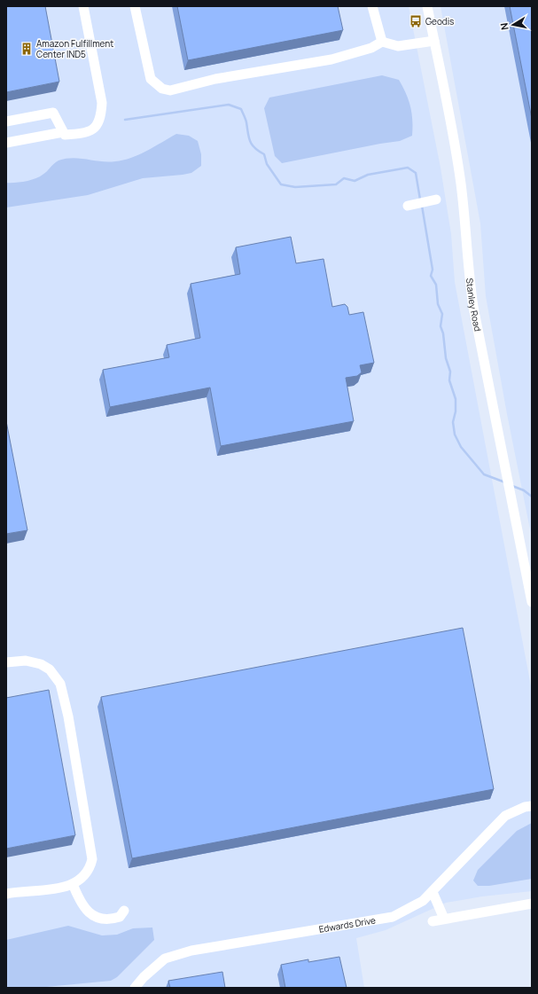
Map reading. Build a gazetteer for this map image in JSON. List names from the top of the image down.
{
  "streets": {
    "street": ["Stanley Road", "Edwards Drive"]
  },
  "places": {
    "bus stop": ["Geodis"],
    "building": ["Amazon Fulfillment Center IND5"]
  },
  "north": "left"
}
